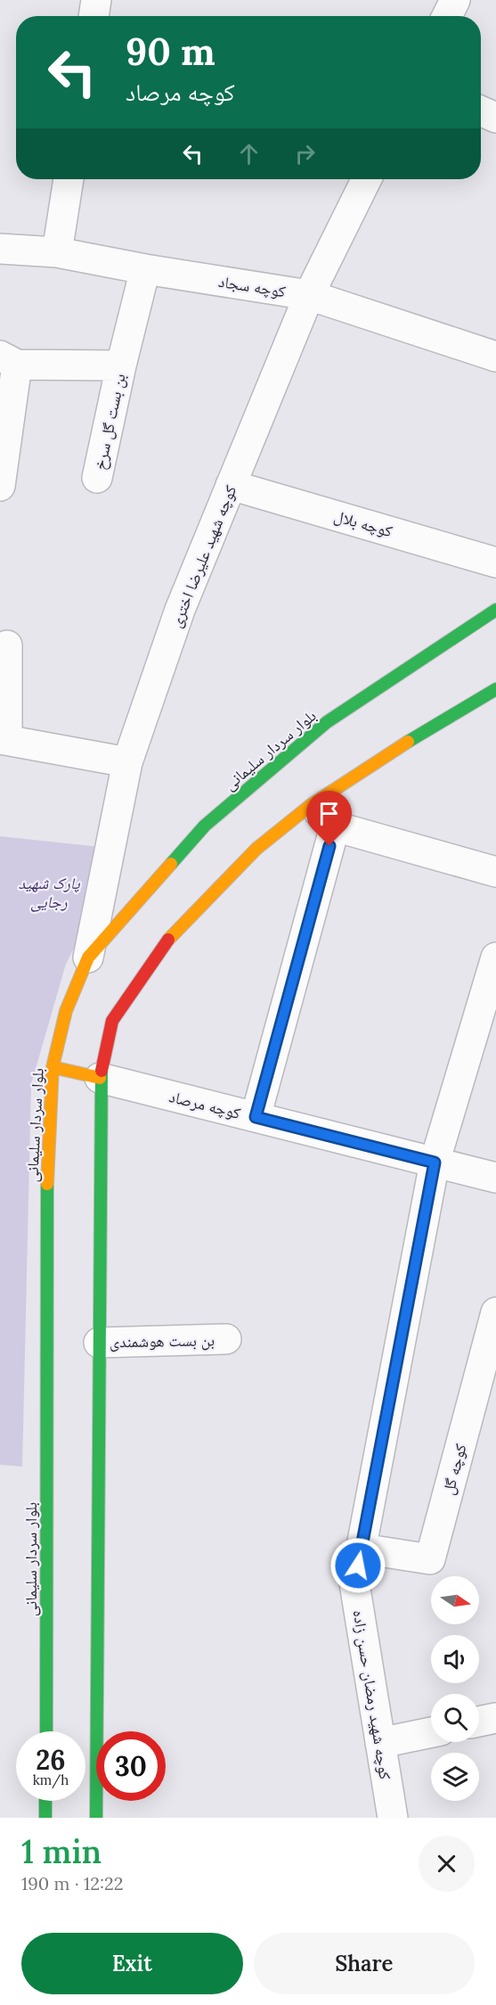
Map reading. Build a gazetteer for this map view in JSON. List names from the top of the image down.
{
  "streets": {
    "main road": ["بلوار سردار سلیمانی"],
    "street": [
      "کوچه سجاد",
      "بن بست گل سرخ",
      "کوچه بلال",
      "کوچه شهید علیرضا اختری",
      "کوچه مرصاد",
      "بن بست هوشمندی",
      "کوچه گل",
      "کوچه شهید رمضان حسن زاده"
    ]
  },
  "crossings": [
    ["کوچه سجاد", "بن بست گل سرخ"],
    ["کوچه سجاد", "کوچه شهید علیرضا اختری"],
    ["کوچه بلال", "کوچه شهید علیرضا اختری"],
    ["کوچه شهید علیرضا اختری", "بلوار سردار سلیمانی"],
    ["کوچه مرصاد", "کوچه شهید رمضان حسن زاده"],
    ["کوچه گل", "کوچه شهید رمضان حسن زاده"]
  ],
  "parks": ["پارک شهید رجایی"],
  "north": "right",
  "page": {
    "turn": ["90 m", "کوچه مرصاد"],
    "speed": "26 km/h",
    "limit": "30",
    "heading": ["1 min", "190 m · 12:22"],
    "buttons": ["Exit", "Share"]
  }
}
